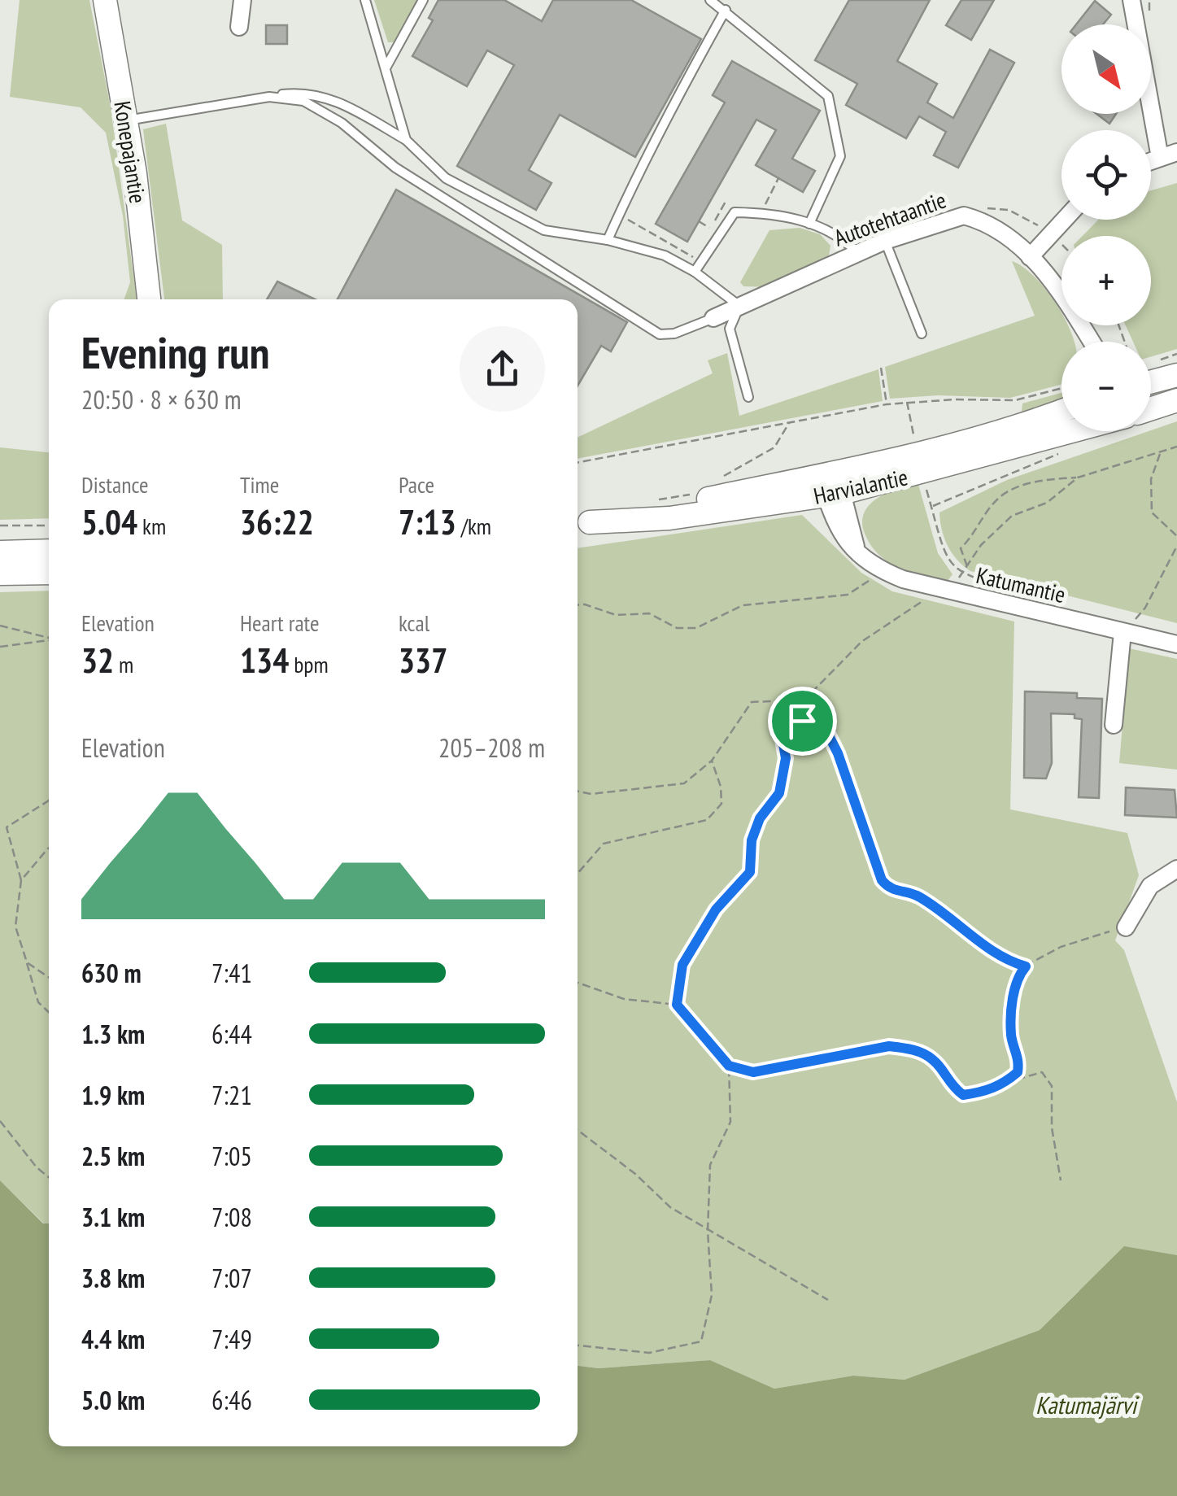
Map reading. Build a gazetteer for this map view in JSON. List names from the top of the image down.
{
  "streets": {
    "main road": ["Konepajantie", "Harvialantie"],
    "street": ["Autotehtaantie", "Katumantie"]
  },
  "crossings": [
    ["Harvialantie", "Katumantie"]
  ],
  "water": ["Katumajärvi"],
  "north": "bottom right",
  "page": {
    "map_buttons": ["+", "−"],
    "heading": ["Evening run", "20:50 · 8 × 630 m"],
    "stats": [
      ["Distance", "5.04 km"],
      ["Time", "36:22"],
      ["Pace", "7:13 /km"],
      ["Elevation", "32 m"],
      ["Heart rate", "134 bpm"],
      ["kcal", "337"]
    ],
    "chart": ["Elevation", "205–208 m"],
    "list": [
      {
        "name": "630 m",
        "note": "7:41"
      },
      {
        "name": "1.3 km",
        "note": "6:44"
      },
      {
        "name": "1.9 km",
        "note": "7:21"
      },
      {
        "name": "2.5 km",
        "note": "7:05"
      },
      {
        "name": "3.1 km",
        "note": "7:08"
      },
      {
        "name": "3.8 km",
        "note": "7:07"
      },
      {
        "name": "4.4 km",
        "note": "7:49"
      },
      {
        "name": "5.0 km",
        "note": "6:46"
      }
    ]
  }
}
